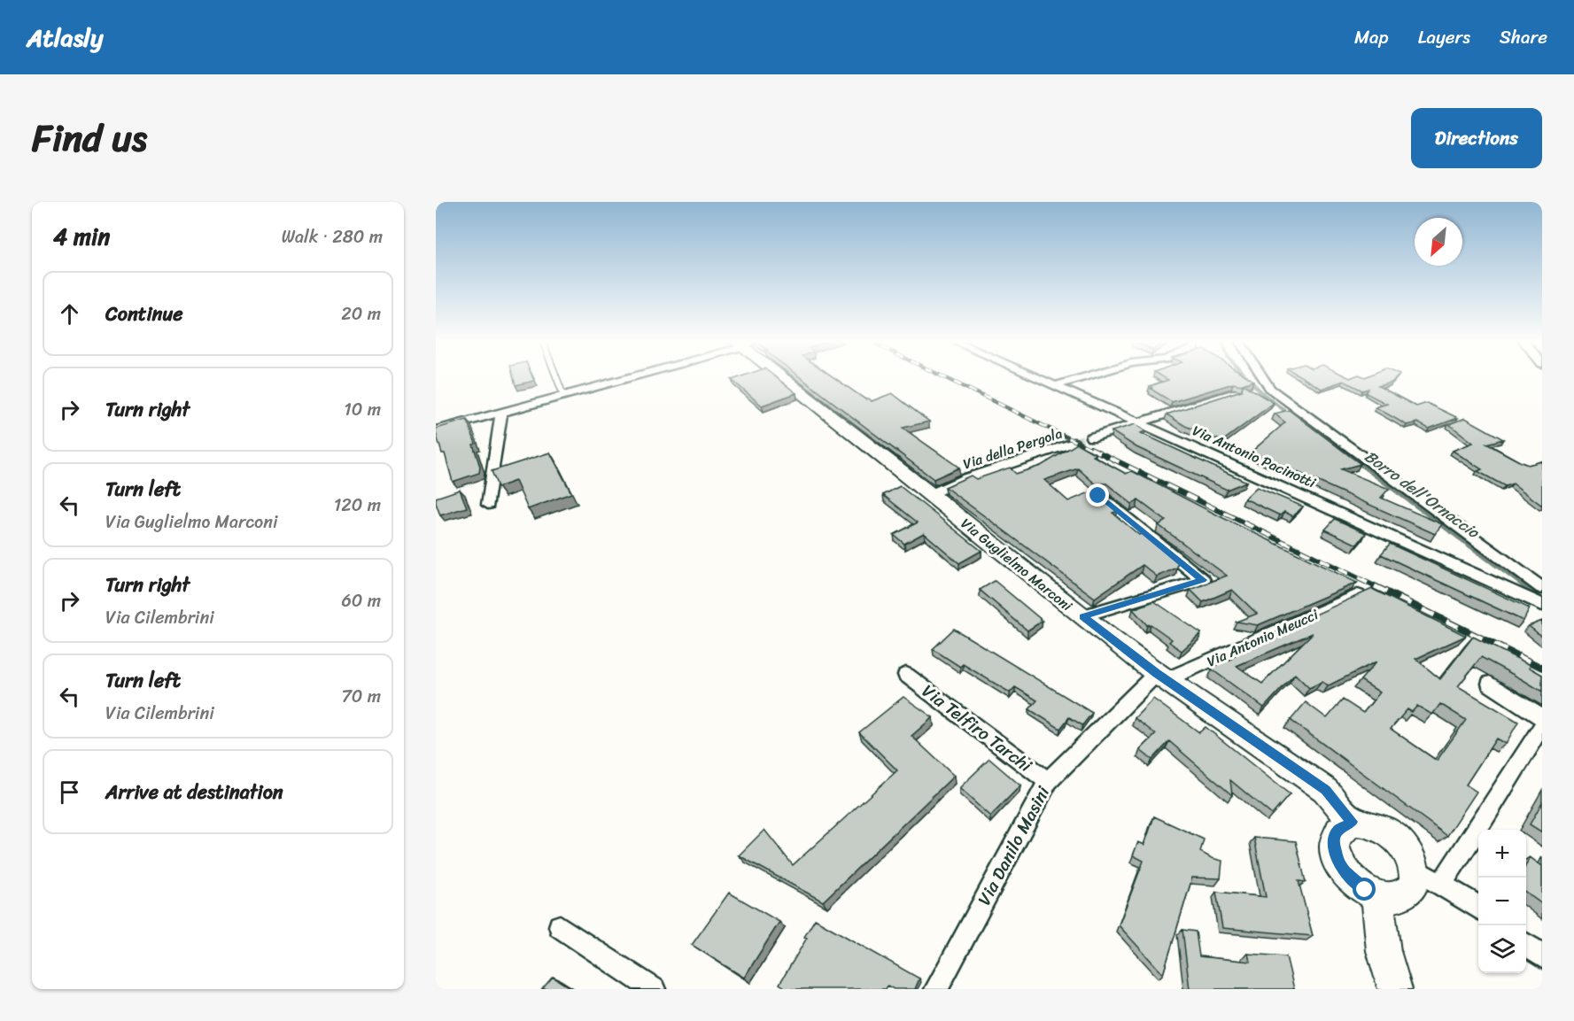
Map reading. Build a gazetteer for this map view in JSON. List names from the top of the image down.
{
  "streets": {
    "street": [
      "Via della Pergola",
      "Via Antonio Pacinotti",
      "Via Guglielmo Marconi",
      "Via Antonio Meucci",
      "Via Telfiro Tarchi",
      "Via Danilo Masini"
    ]
  },
  "crossings": [
    ["Via della Pergola", "Via Guglielmo Marconi"],
    ["Via Guglielmo Marconi", "Via Antonio Meucci"],
    ["Via Guglielmo Marconi", "Via Danilo Masini"],
    ["Via Antonio Meucci", "Via Danilo Masini"],
    ["Via Telfiro Tarchi", "Via Danilo Masini"]
  ],
  "water": ["Borro dell'Ornaccio"],
  "north": "bottom left",
  "page": {
    "header": "Atlasly",
    "nav": ["Map", "Layers", "Share"],
    "title": "Find us",
    "buttons": "Directions",
    "heading": ["4 min", "Walk · 280 m"],
    "list": [
      ["Continue", "20 m"],
      ["Turn right", "10 m"],
      ["Turn left", "Via Guglielmo Marconi", "120 m"],
      ["Turn right", "Via Cilembrini", "60 m"],
      ["Turn left", "Via Cilembrini", "70 m"],
      "Arrive at destination"
    ],
    "map_buttons": ["+", "−"]
  }
}
